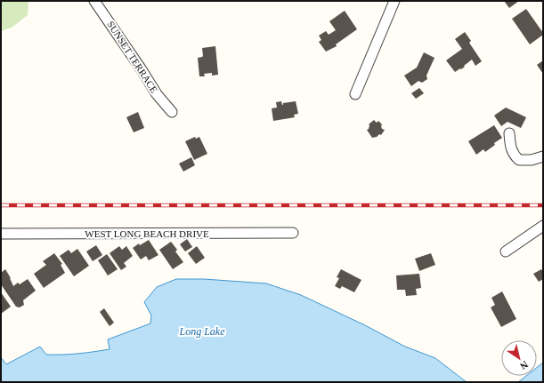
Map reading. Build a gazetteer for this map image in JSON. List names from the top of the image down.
{
  "streets": {
    "street": ["SUNSET TERRACE", "WEST LONG BEACH DRIVE"]
  },
  "water": ["Long Lake"],
  "north": "bottom right"
}
